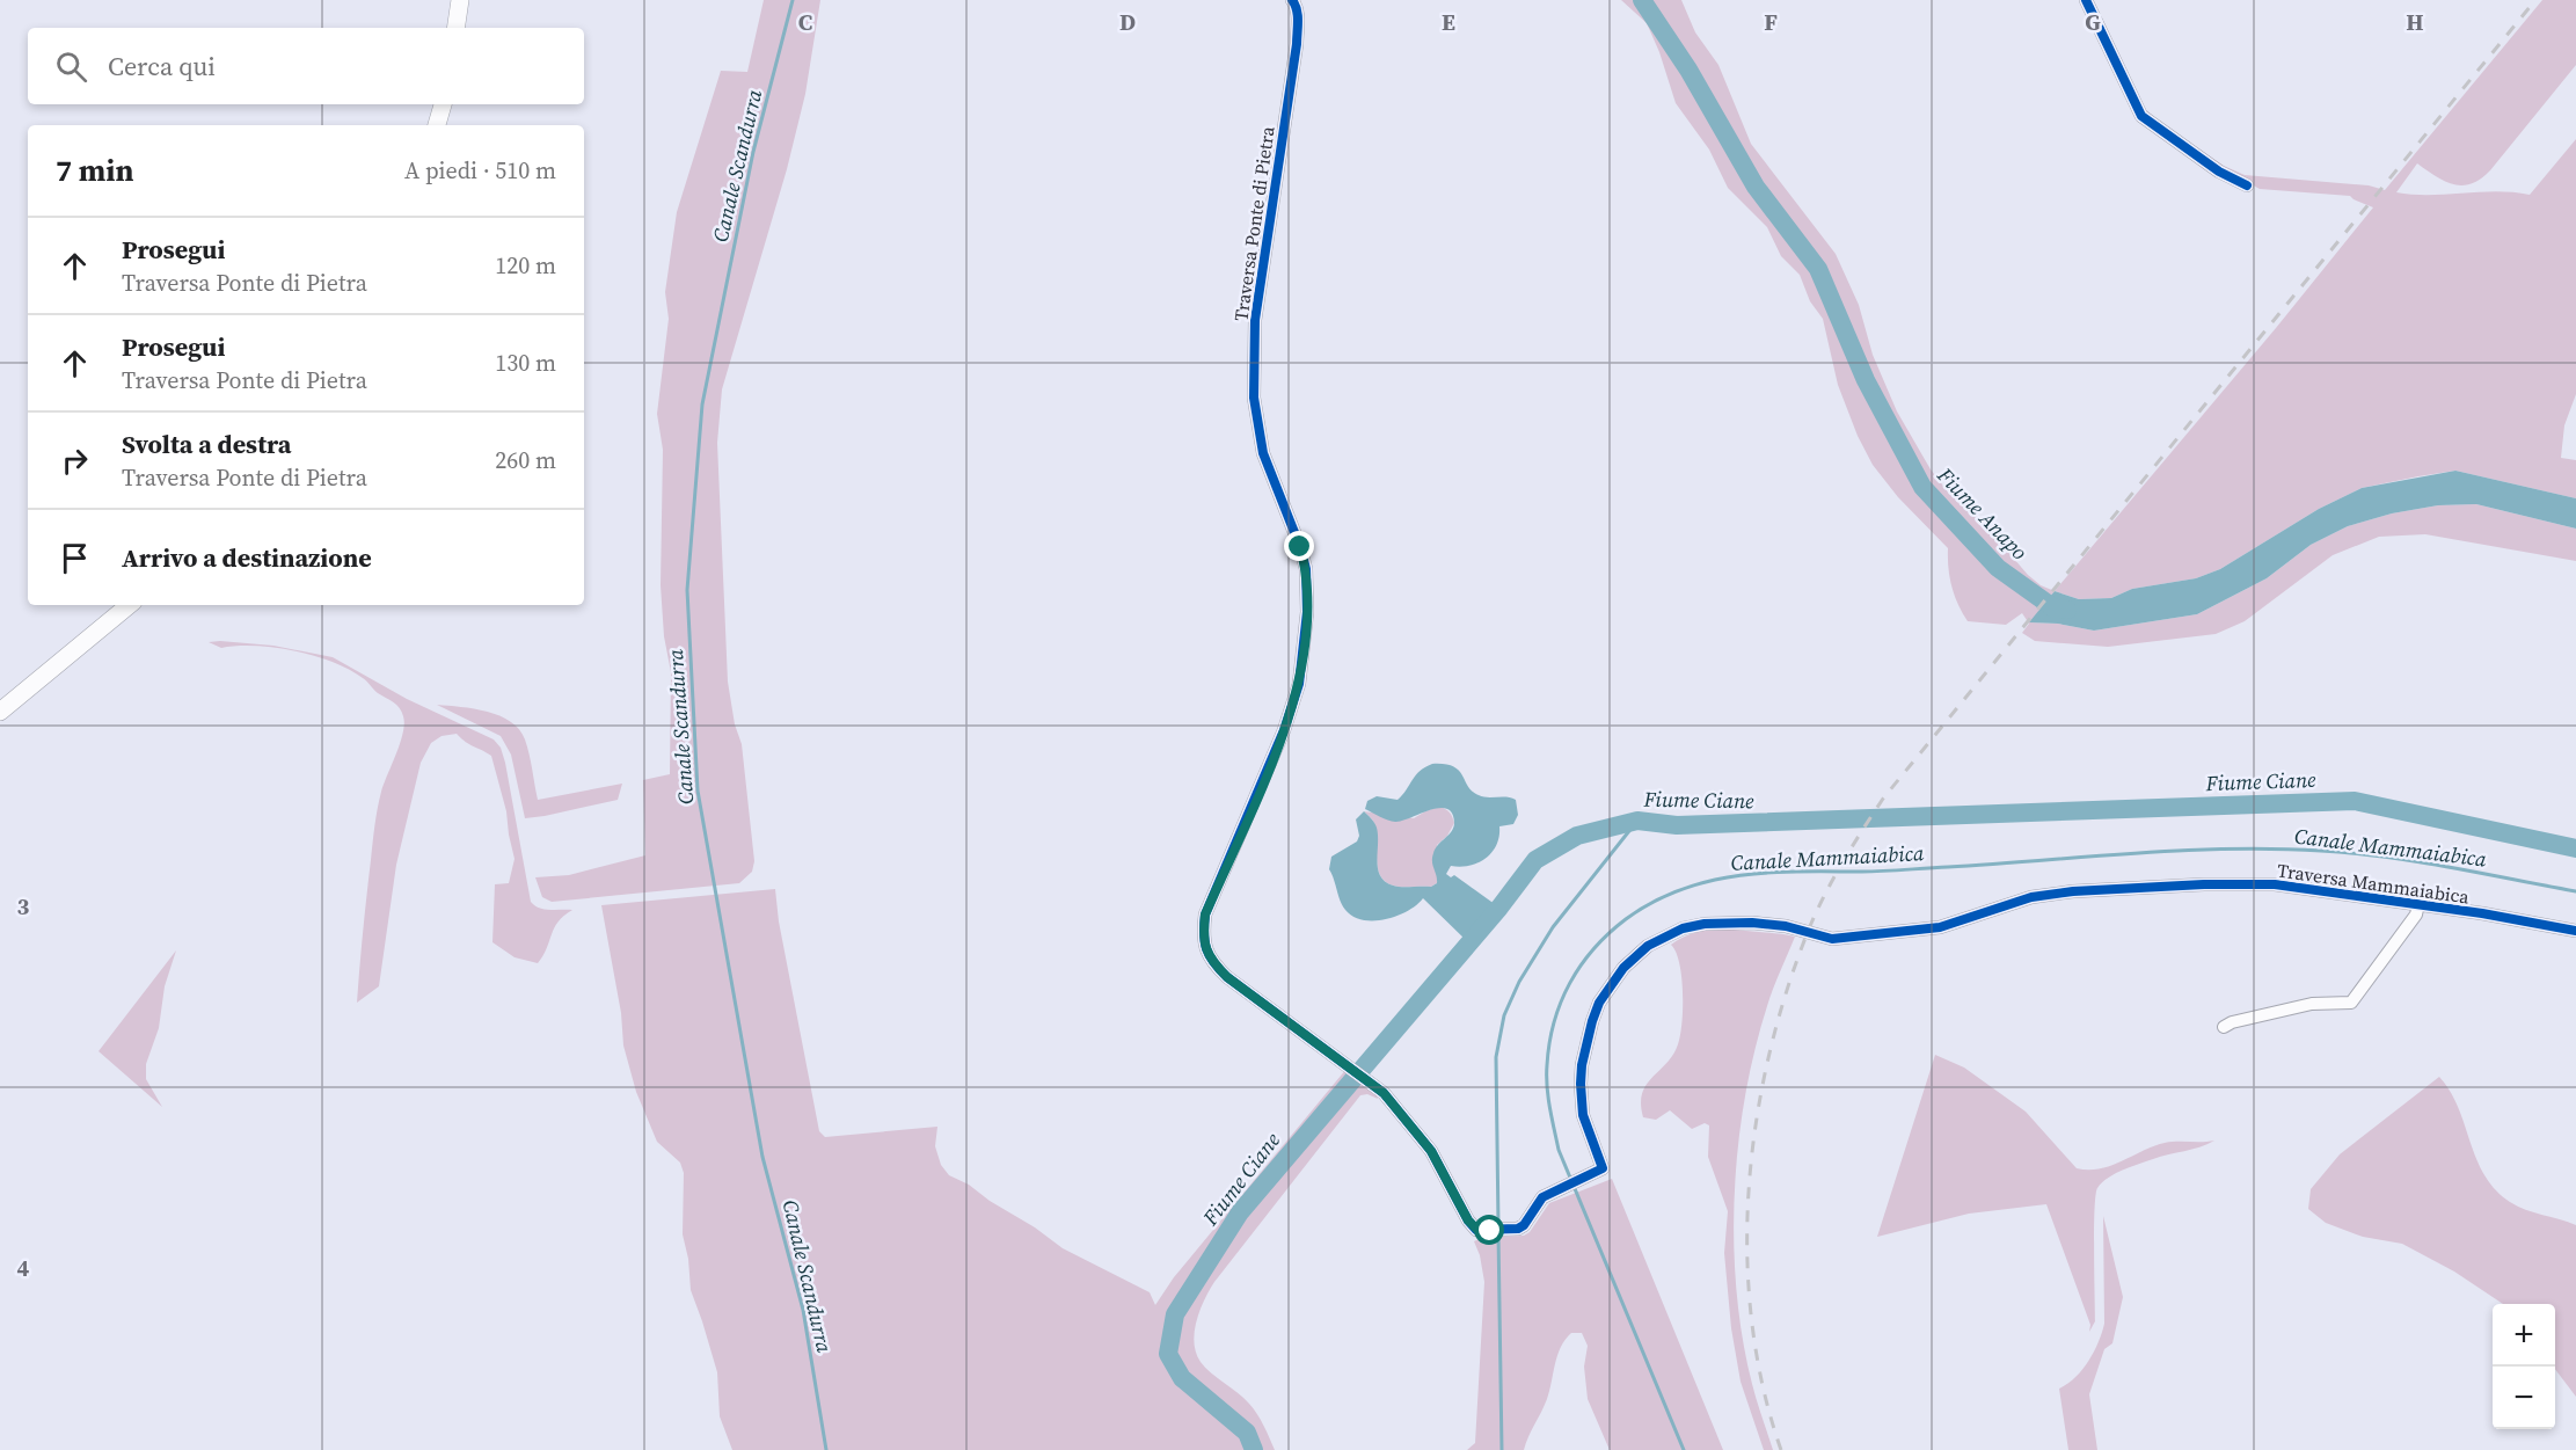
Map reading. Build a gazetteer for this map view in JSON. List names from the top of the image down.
{
  "streets": {
    "street": ["Traversa Ponte di Pietra", "Traversa Mammaiabica"]
  },
  "crossings": [
    ["Traversa Ponte di Pietra", "Traversa Mammaiabica"]
  ],
  "water": [
    "Canale Scandurra",
    "Fiume Anapo",
    "Fiume Ciane",
    "Canale Mammaiabica"
  ],
  "page": {
    "search": "Cerca qui",
    "heading": ["7 min", "A piedi · 510 m"],
    "list": [
      ["Prosegui", "Traversa Ponte di Pietra", "120 m"],
      ["Prosegui", "Traversa Ponte di Pietra", "130 m"],
      ["Svolta a destra", "Traversa Ponte di Pietra", "260 m"],
      "Arrivo a destinazione"
    ],
    "map_buttons": ["+", "−"]
  },
  "grid": {
    "columns": [
      "C",
      "D",
      "E",
      "F",
      "G",
      "H"
    ],
    "rows": ["3", "4"]
  }
}
